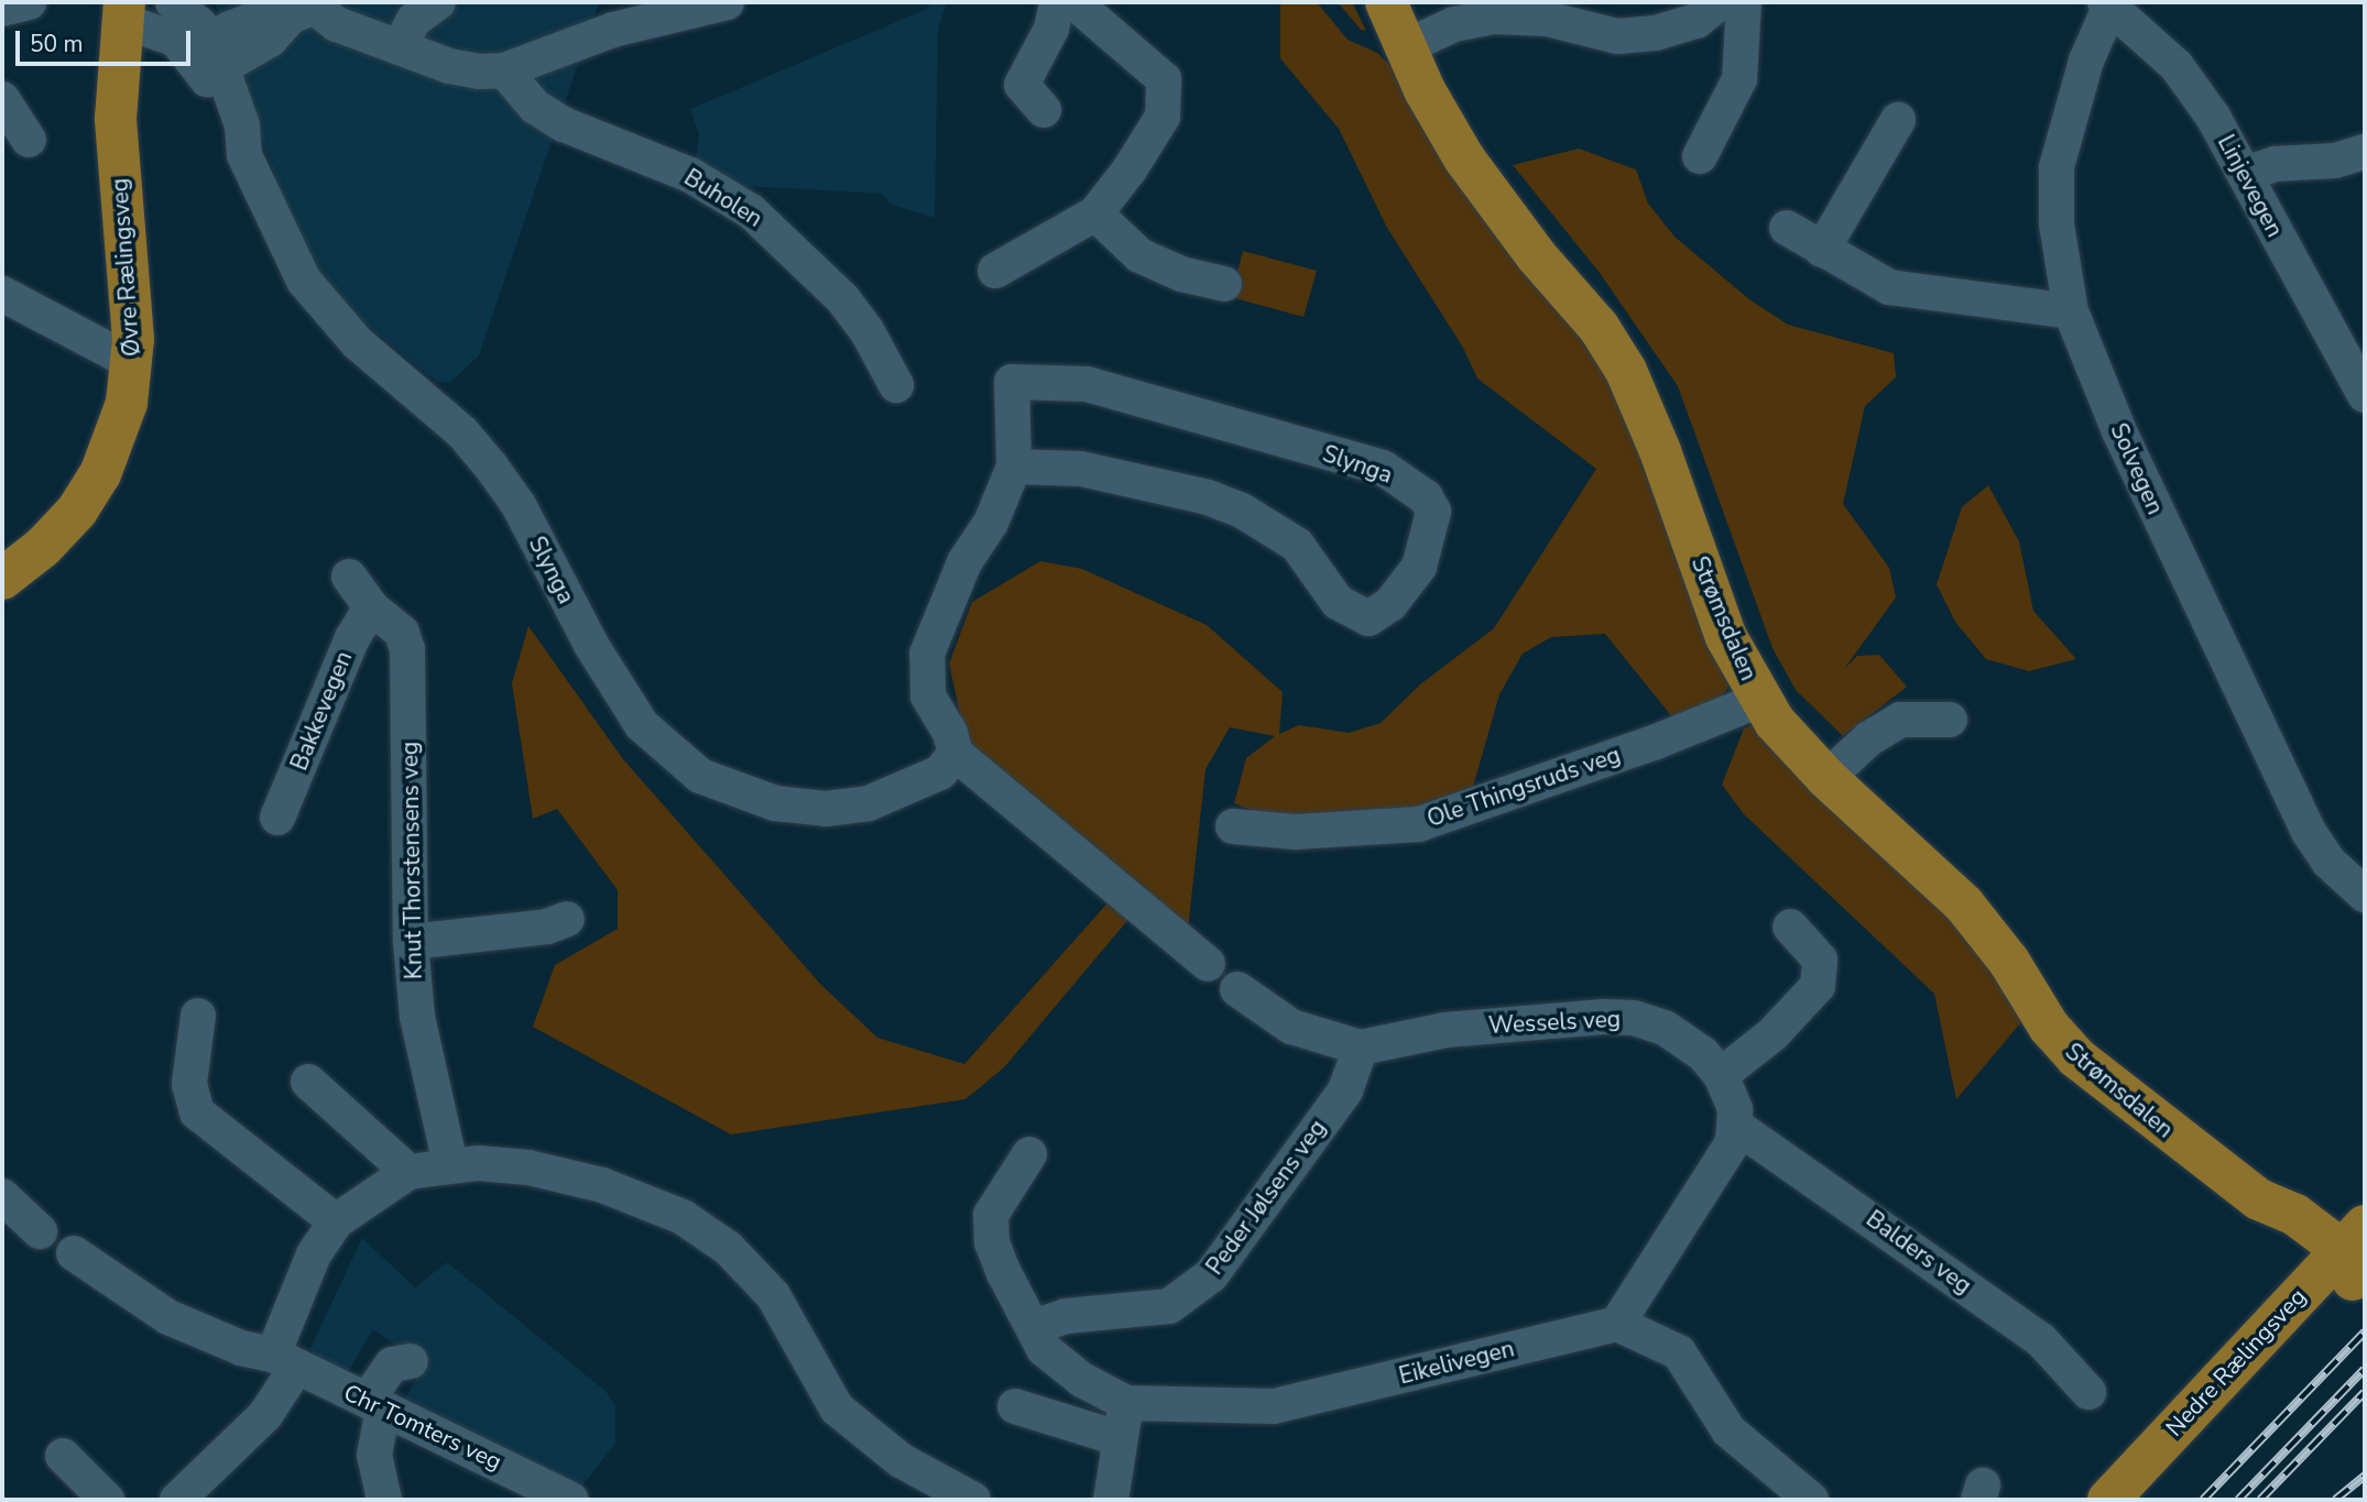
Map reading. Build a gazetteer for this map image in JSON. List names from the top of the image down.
{
  "streets": {
    "main road": ["Øvre Rælingsveg", "Strømsdalen", "Nedre Rælingsveg"],
    "street": [
      "Linjevegen",
      "Buholen",
      "Slynga",
      "Solvegen",
      "Bakkevegen",
      "Ole Thingsruds veg",
      "Knut Thorstensens veg",
      "Wessels veg",
      "Peder Jølsens veg",
      "Balders veg",
      "Eikelivegen",
      "Chr Tomters veg"
    ]
  },
  "crossings": [
    ["Linjevegen", "Solvegen"],
    ["Øvre Rælingsveg", "Slynga"],
    ["Strømsdalen", "Ole Thingsruds veg"],
    ["Strømsdalen", "Nedre Rælingsveg"],
    ["Bakkevegen", "Knut Thorstensens veg"],
    ["Wessels veg", "Peder Jølsens veg"],
    ["Wessels veg", "Balders veg"]
  ],
  "scale_bar": "50 m"
}
